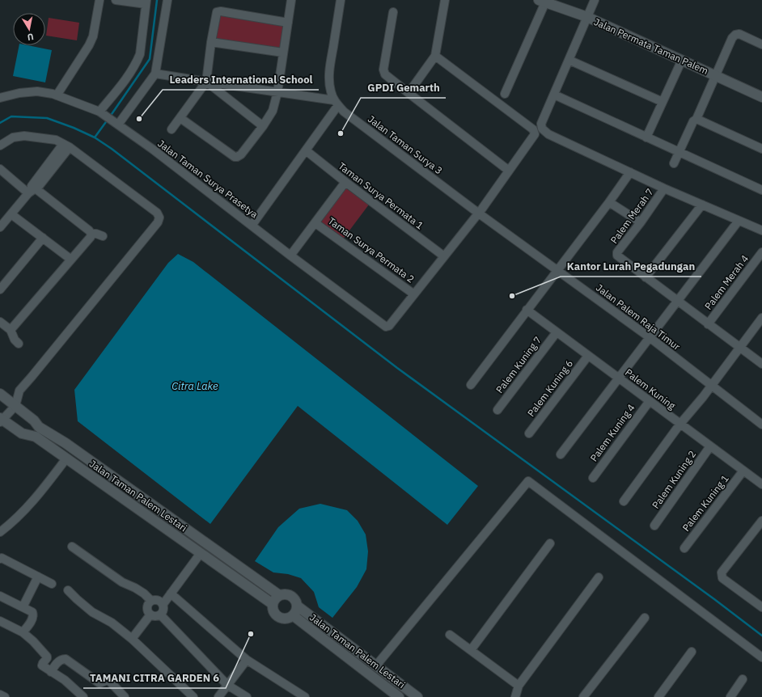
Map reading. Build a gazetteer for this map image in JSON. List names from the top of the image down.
{
  "streets": {
    "street": [
      "Jalan Permata Taman Palem",
      "Jalan Taman Surya 3",
      "Jalan Taman Surya Prasetya",
      "Taman Surya Permata 1",
      "Palem Merah 7",
      "Taman Surya Permata 2",
      "Palem Merah 4",
      "Jalan Palem Raja Timur",
      "Palem Kuning 7",
      "Palem Kuning 6",
      "Palem Kuning",
      "Palem Kuning 4",
      "Palem Kuning 2",
      "Jalan Taman Palem Lestari",
      "Palem Kuning 1"
    ]
  },
  "crossings": [
    ["Jalan Taman Surya 3", "Jalan Palem Raja Timur"],
    ["Jalan Taman Surya Prasetya", "Taman Surya Permata 2"],
    ["Palem Kuning 7", "Palem Kuning"],
    ["Palem Kuning 6", "Palem Kuning"],
    ["Palem Kuning", "Palem Kuning 4"],
    ["Palem Kuning", "Palem Kuning 2"],
    ["Palem Kuning", "Palem Kuning 1"]
  ],
  "water": ["Citra Lake"],
  "places": [
    "Leaders International School",
    "GPDI Gemarth",
    "Kantor Lurah Pegadungan",
    "TAMANI CITRA GARDEN 6"
  ],
  "north": "bottom"
}
